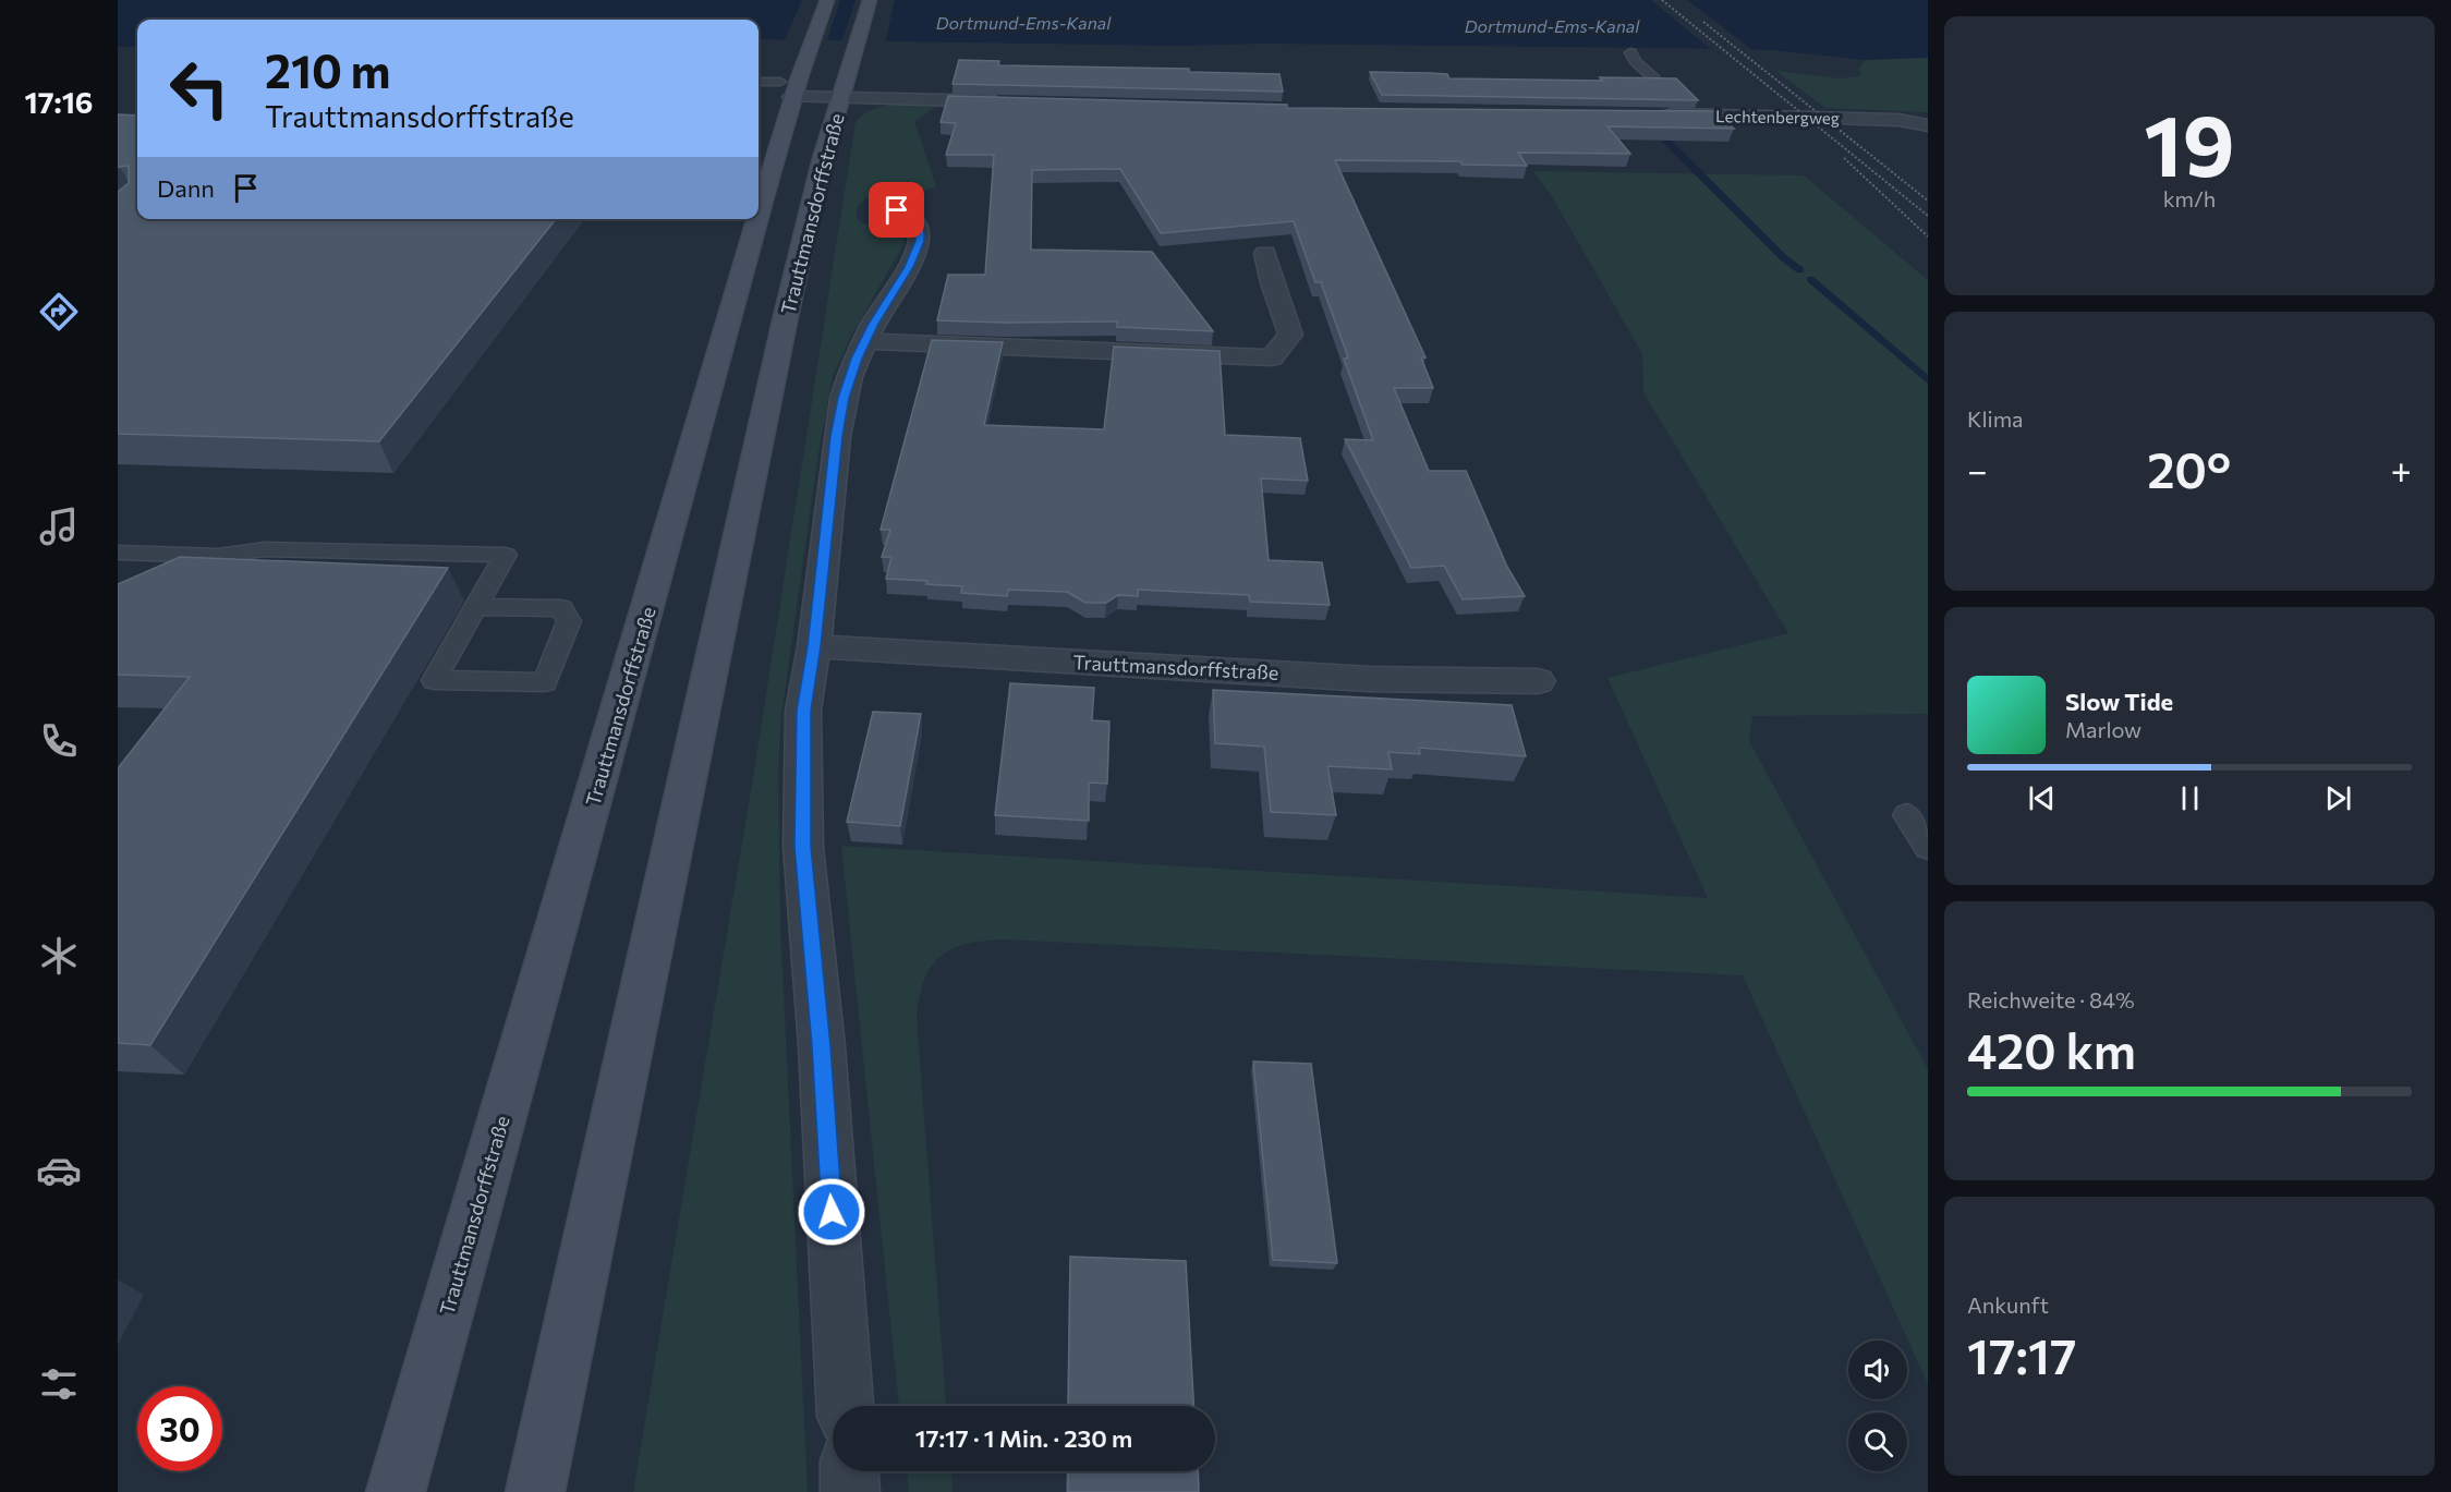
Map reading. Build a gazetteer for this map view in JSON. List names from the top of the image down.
{
  "streets": {
    "main road": ["Trauttmansdorffstraße"],
    "street": ["Lechtenbergweg"]
  },
  "water": ["Dortmund-Ems-Kanal"],
  "page": {
    "tabs": "17:16",
    "tile": [
      ["19", "km/h"],
      "Klima",
      ["Reichweite · 84%", "420 km"],
      ["Ankunft", "17:17"]
    ],
    "turn": ["210 m", "Trauttmansdorffstraße"],
    "then": "Dann",
    "heat": ["−", "20°", "+"],
    "song": ["Slow Tide", "Marlow"],
    "limit": "30",
    "trip": "17:17 · 1 Min. · 230 m"
  }
}
